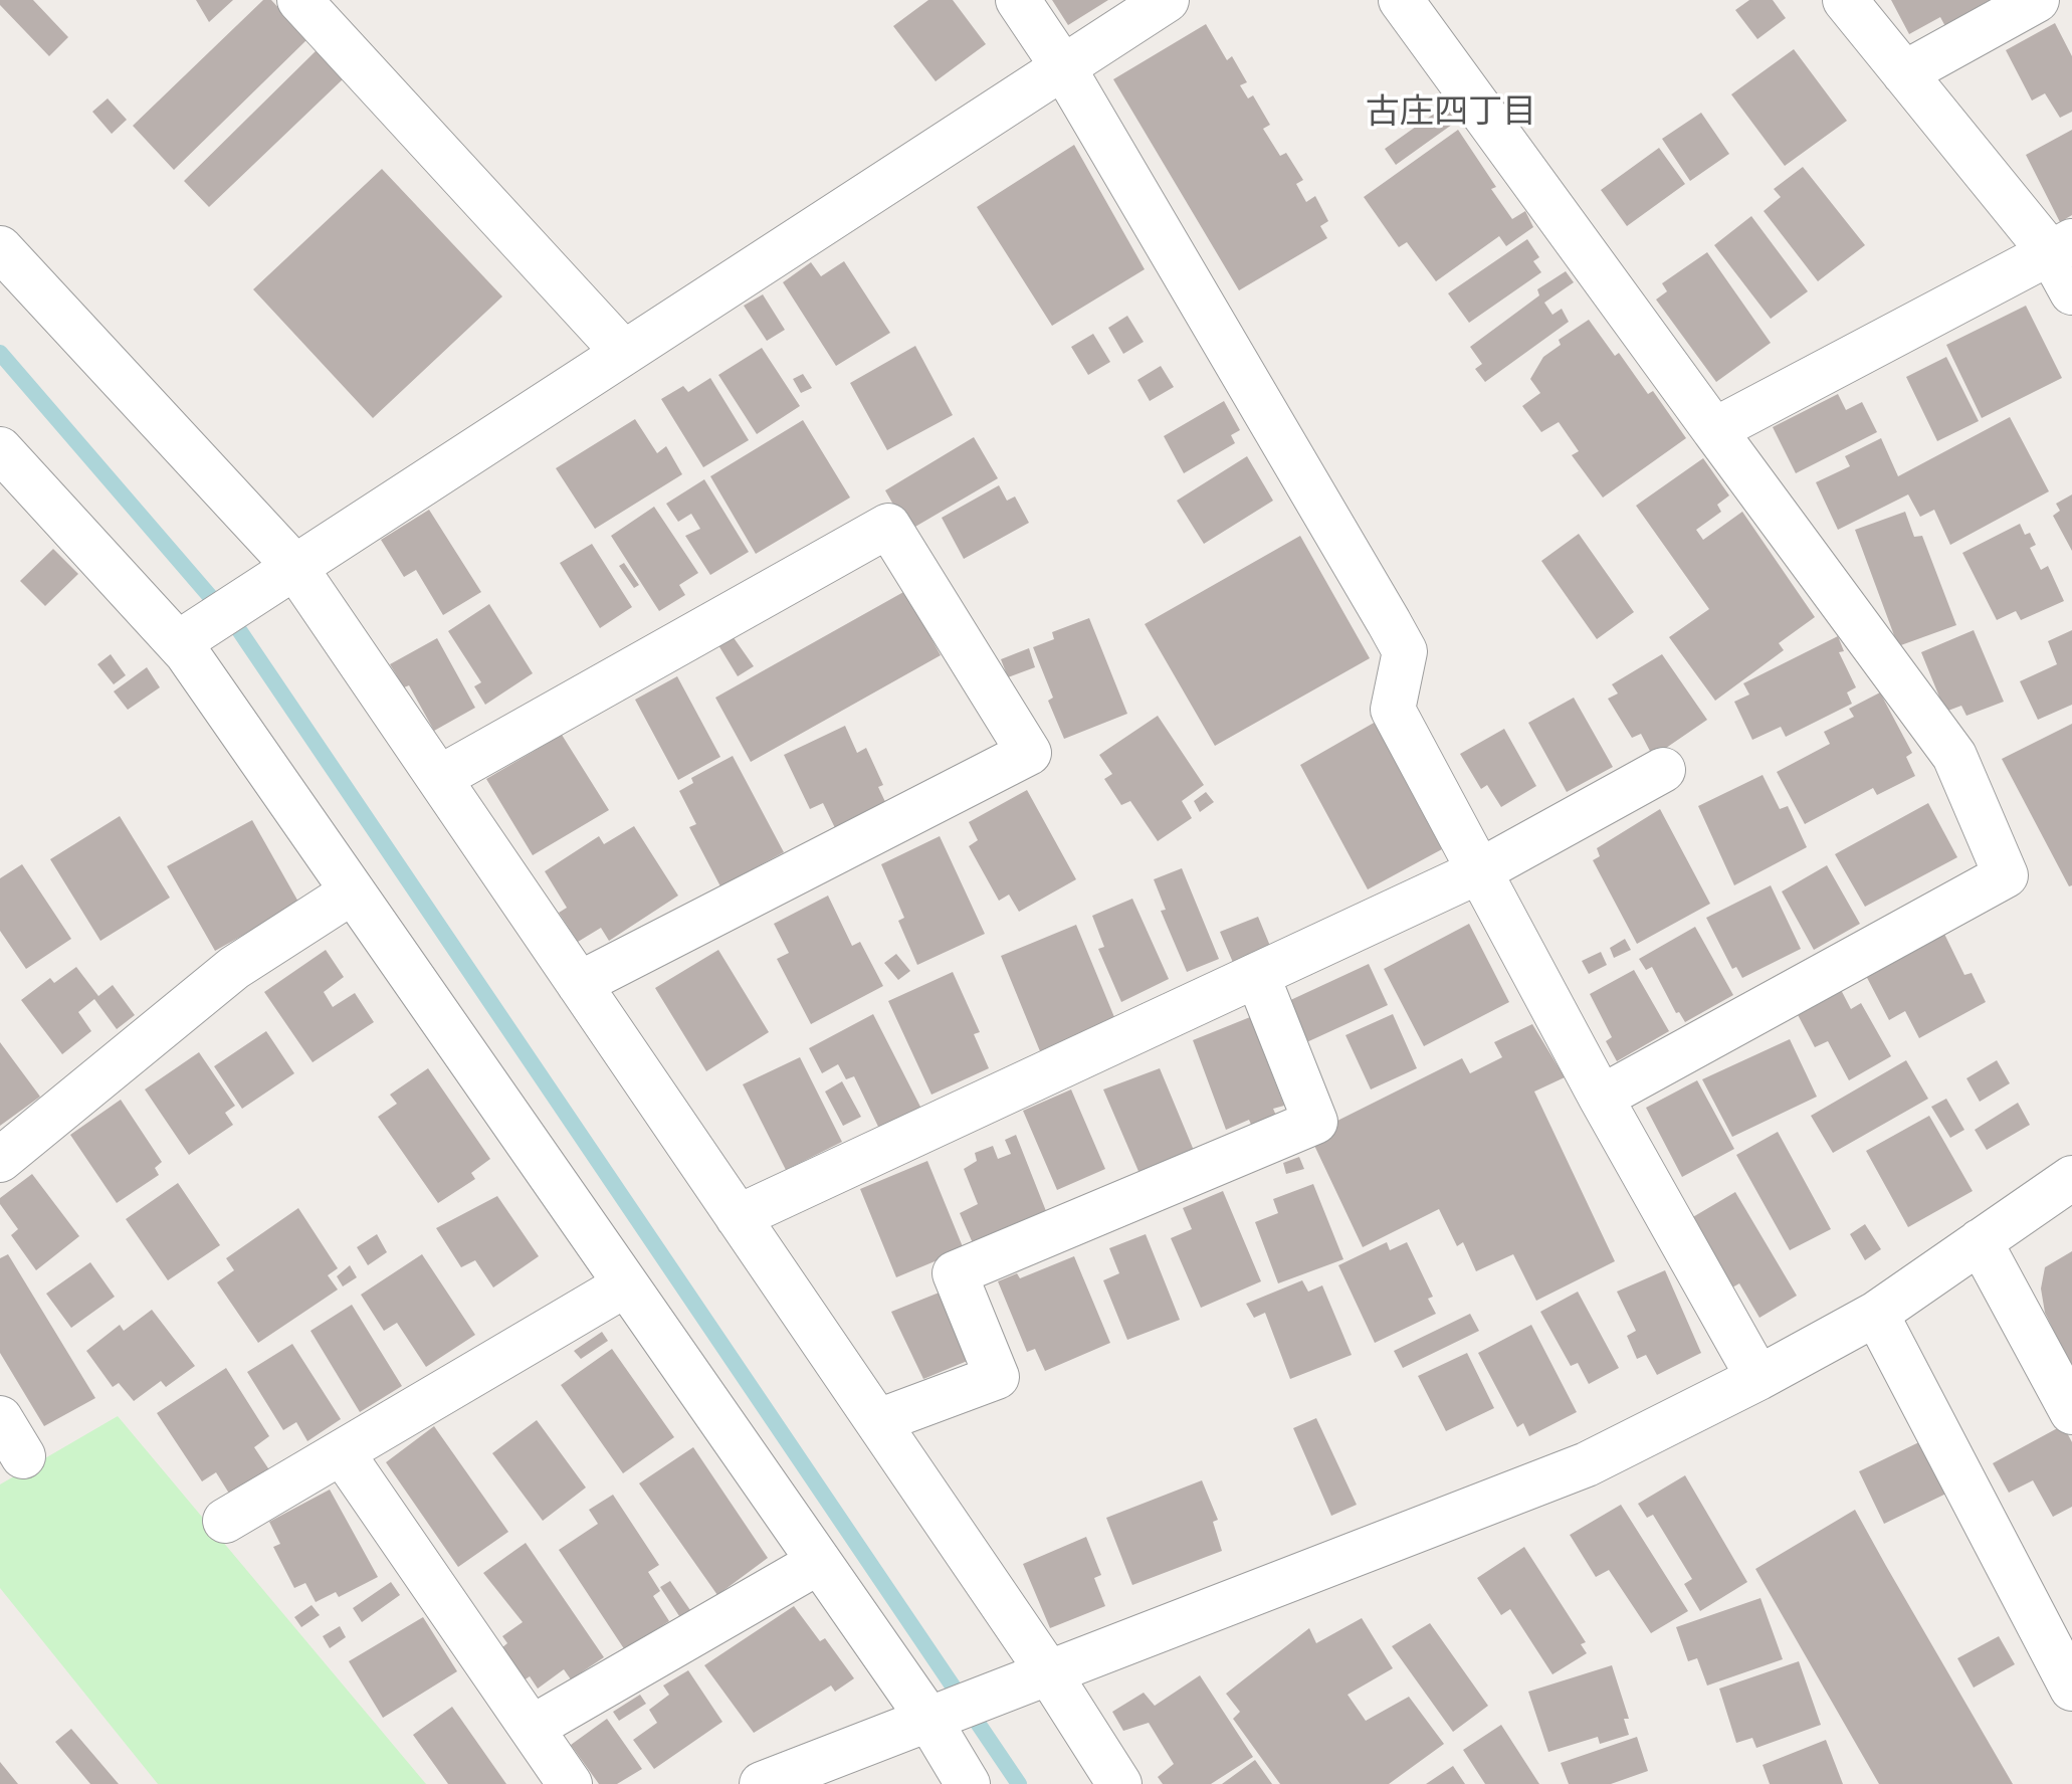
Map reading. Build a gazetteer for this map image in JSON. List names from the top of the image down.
{
  "districts": ["古庄四丁目"]
}
